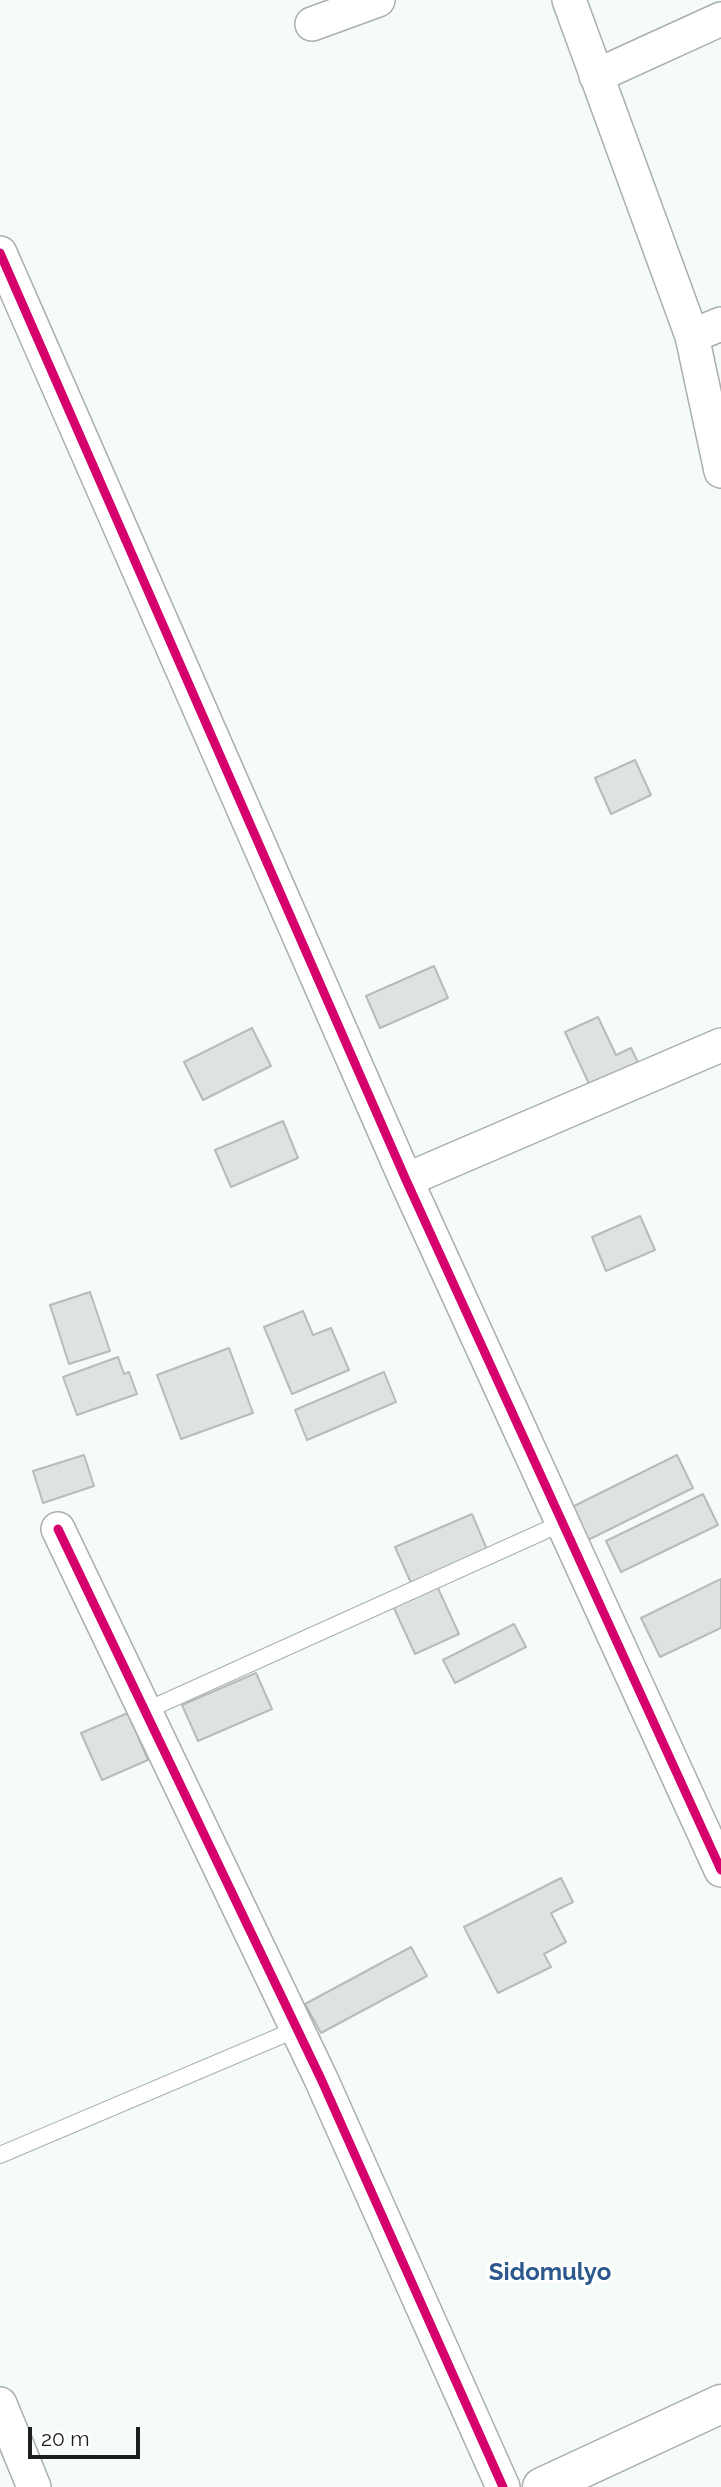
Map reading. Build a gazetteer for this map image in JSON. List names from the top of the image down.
{
  "districts": ["Sidomulyo"],
  "scale_bar": "20 m"
}
